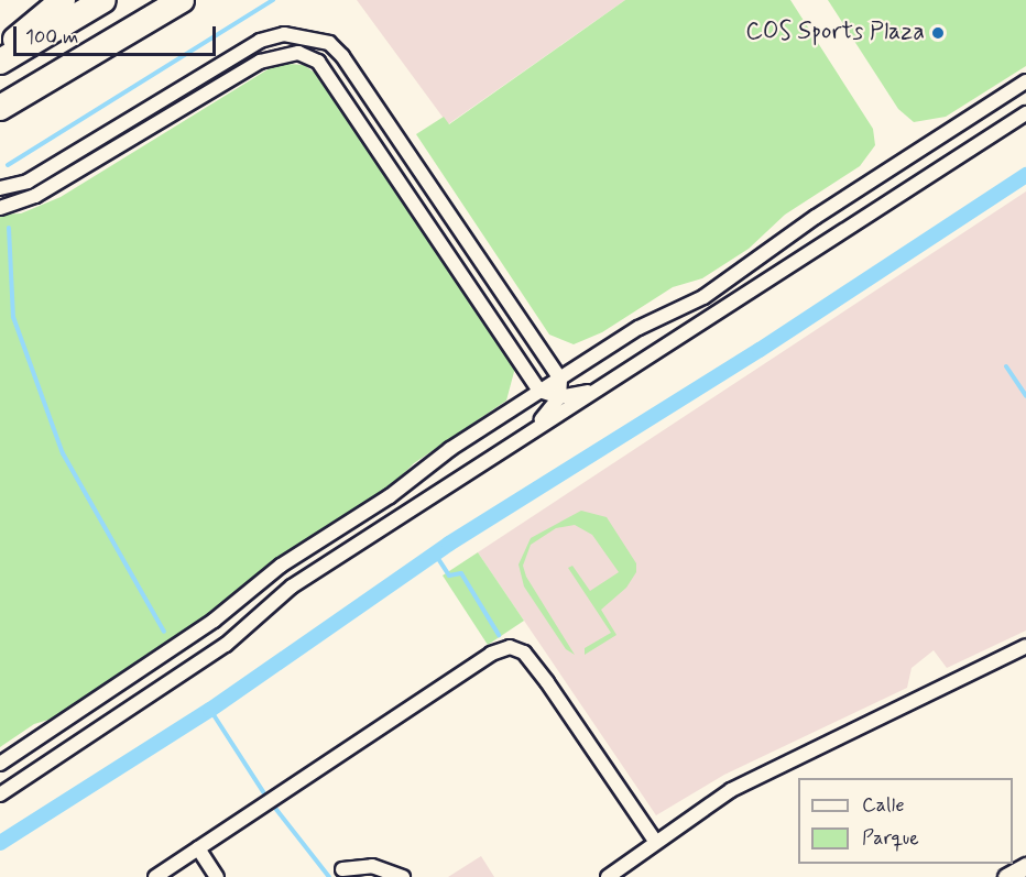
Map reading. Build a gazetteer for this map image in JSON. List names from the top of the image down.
{
  "places": ["COS Sports Plaza"],
  "legend": ["Calle", "Parque"],
  "scale_bar": "100 m"
}
